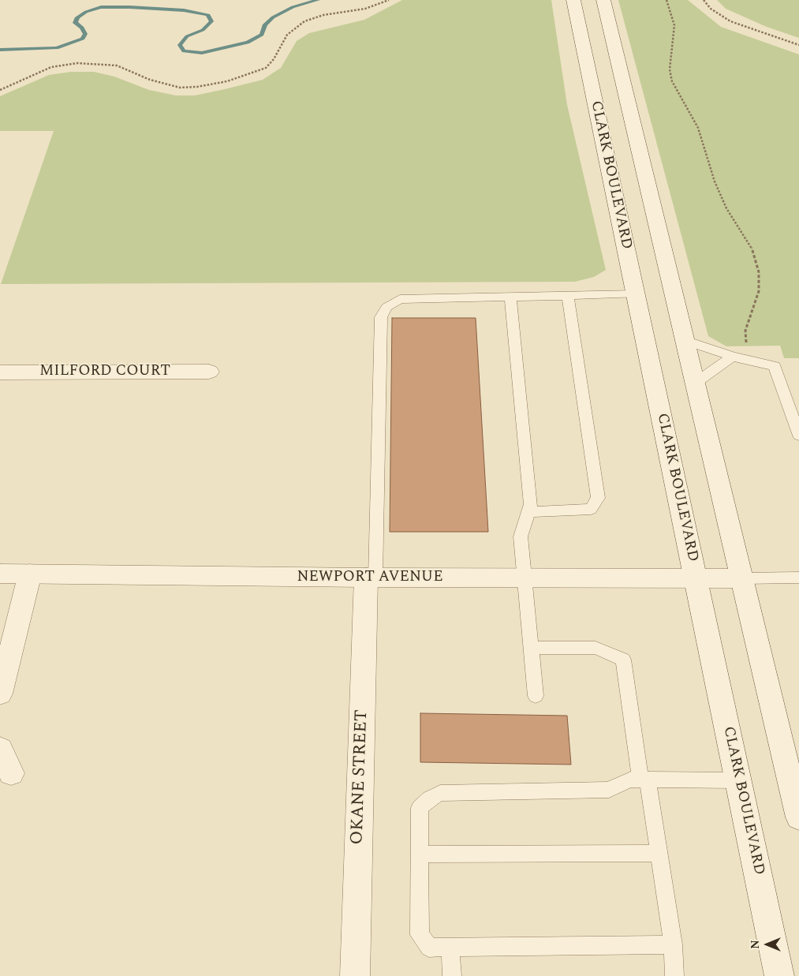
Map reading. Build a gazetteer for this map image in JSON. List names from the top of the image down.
{
  "streets": {
    "main road": [
      "CLARK BOULEVARD",
      "MILFORD COURT",
      "NEWPORT AVENUE",
      "OKANE STREET"
    ]
  },
  "crossings": [
    ["CLARK BOULEVARD", "NEWPORT AVENUE"],
    ["NEWPORT AVENUE", "OKANE STREET"]
  ],
  "north": "left"
}
